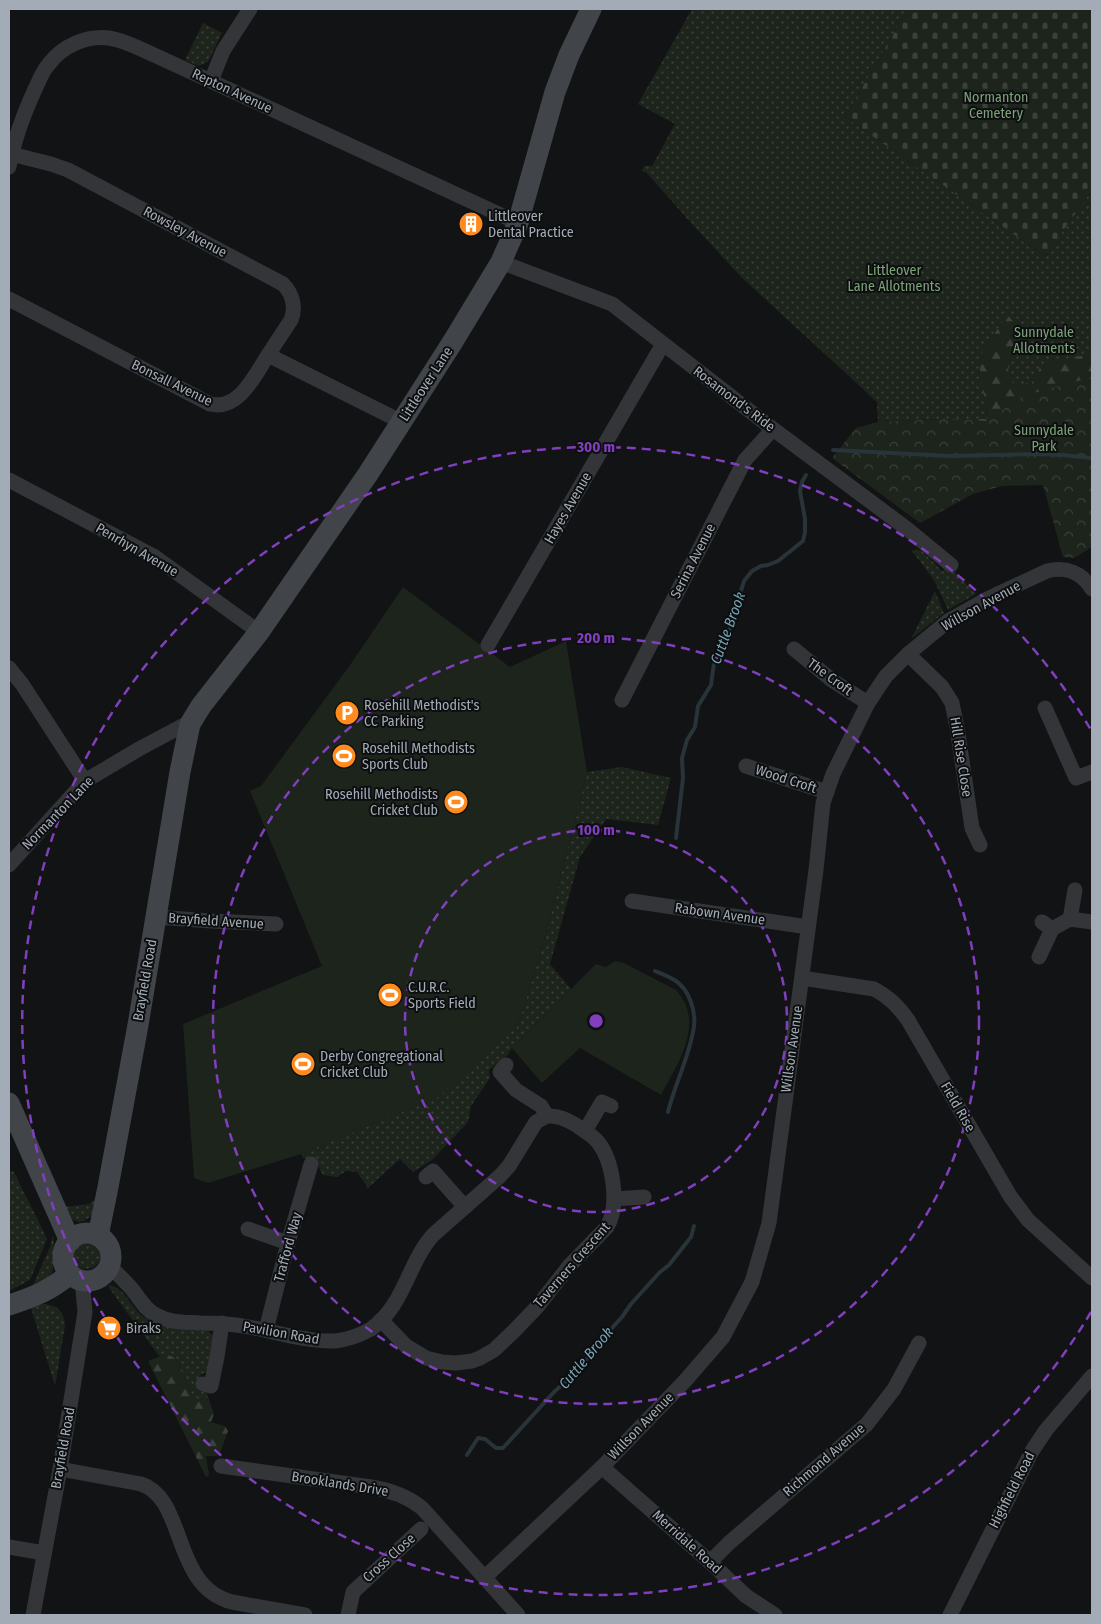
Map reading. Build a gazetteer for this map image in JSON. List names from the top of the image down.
{
  "streets": {
    "street": [
      "Repton Avenue",
      "Rowsley Avenue",
      "Bonsall Avenue",
      "Littleover Lane",
      "Rosamond's Ride",
      "Hayes Avenue",
      "Penrhyn Avenue",
      "Serina Avenue",
      "Willson Avenue",
      "The Croft",
      "Hill Rise Close",
      "Wood Croft",
      "Normanton Lane",
      "Rabown Avenue",
      "Brayfield Avenue",
      "Brayfield Road",
      "Field Rise",
      "Trafford Way",
      "Taverners Crescent",
      "Pavilion Road",
      "Richmond Avenue",
      "Brooklands Drive",
      "Highfield Road",
      "Merridale Road",
      "Cross Close"
    ]
  },
  "crossings": [
    ["Repton Avenue", "Rowsley Avenue"],
    ["Repton Avenue", "Littleover Lane"],
    ["Rowsley Avenue", "Bonsall Avenue"],
    ["Littleover Lane", "Rosamond's Ride"],
    ["Littleover Lane", "Penrhyn Avenue"],
    ["Littleover Lane", "Normanton Lane"],
    ["Littleover Lane", "Brayfield Road"],
    ["Rosamond's Ride", "Hayes Avenue"],
    ["Rosamond's Ride", "Serina Avenue"],
    ["Willson Avenue", "The Croft"],
    ["Willson Avenue", "Hill Rise Close"],
    ["Willson Avenue", "Wood Croft"],
    ["Willson Avenue", "Rabown Avenue"],
    ["Willson Avenue", "Field Rise"],
    ["Willson Avenue", "Brooklands Drive"],
    ["Willson Avenue", "Merridale Road"],
    ["Normanton Lane", "Brayfield Road"],
    ["Brayfield Avenue", "Brayfield Road"],
    ["Brayfield Road", "Pavilion Road"],
    ["Trafford Way", "Pavilion Road"],
    ["Taverners Crescent", "Pavilion Road"],
    ["Richmond Avenue", "Merridale Road"]
  ],
  "water": ["Cuttle Brook"],
  "parks": [
    "Normanton Cemetery",
    "Littleover Lane Allotments",
    "Sunnydale Allotments",
    "Sunnydale Park"
  ],
  "places": {
    "building": ["Littleover Dental Practice"],
    "parking": ["Rosehill Methodist's CC Parking"],
    "sports": [
      "Rosehill Methodists Sports Club",
      "Rosehill Methodists Cricket Club",
      "C.U.R.C. Sports Field",
      "Derby Congregational Cricket Club"
    ],
    "supermarket": ["Biraks"]
  },
  "rings": ["300 m", "200 m", "100 m"]
}
